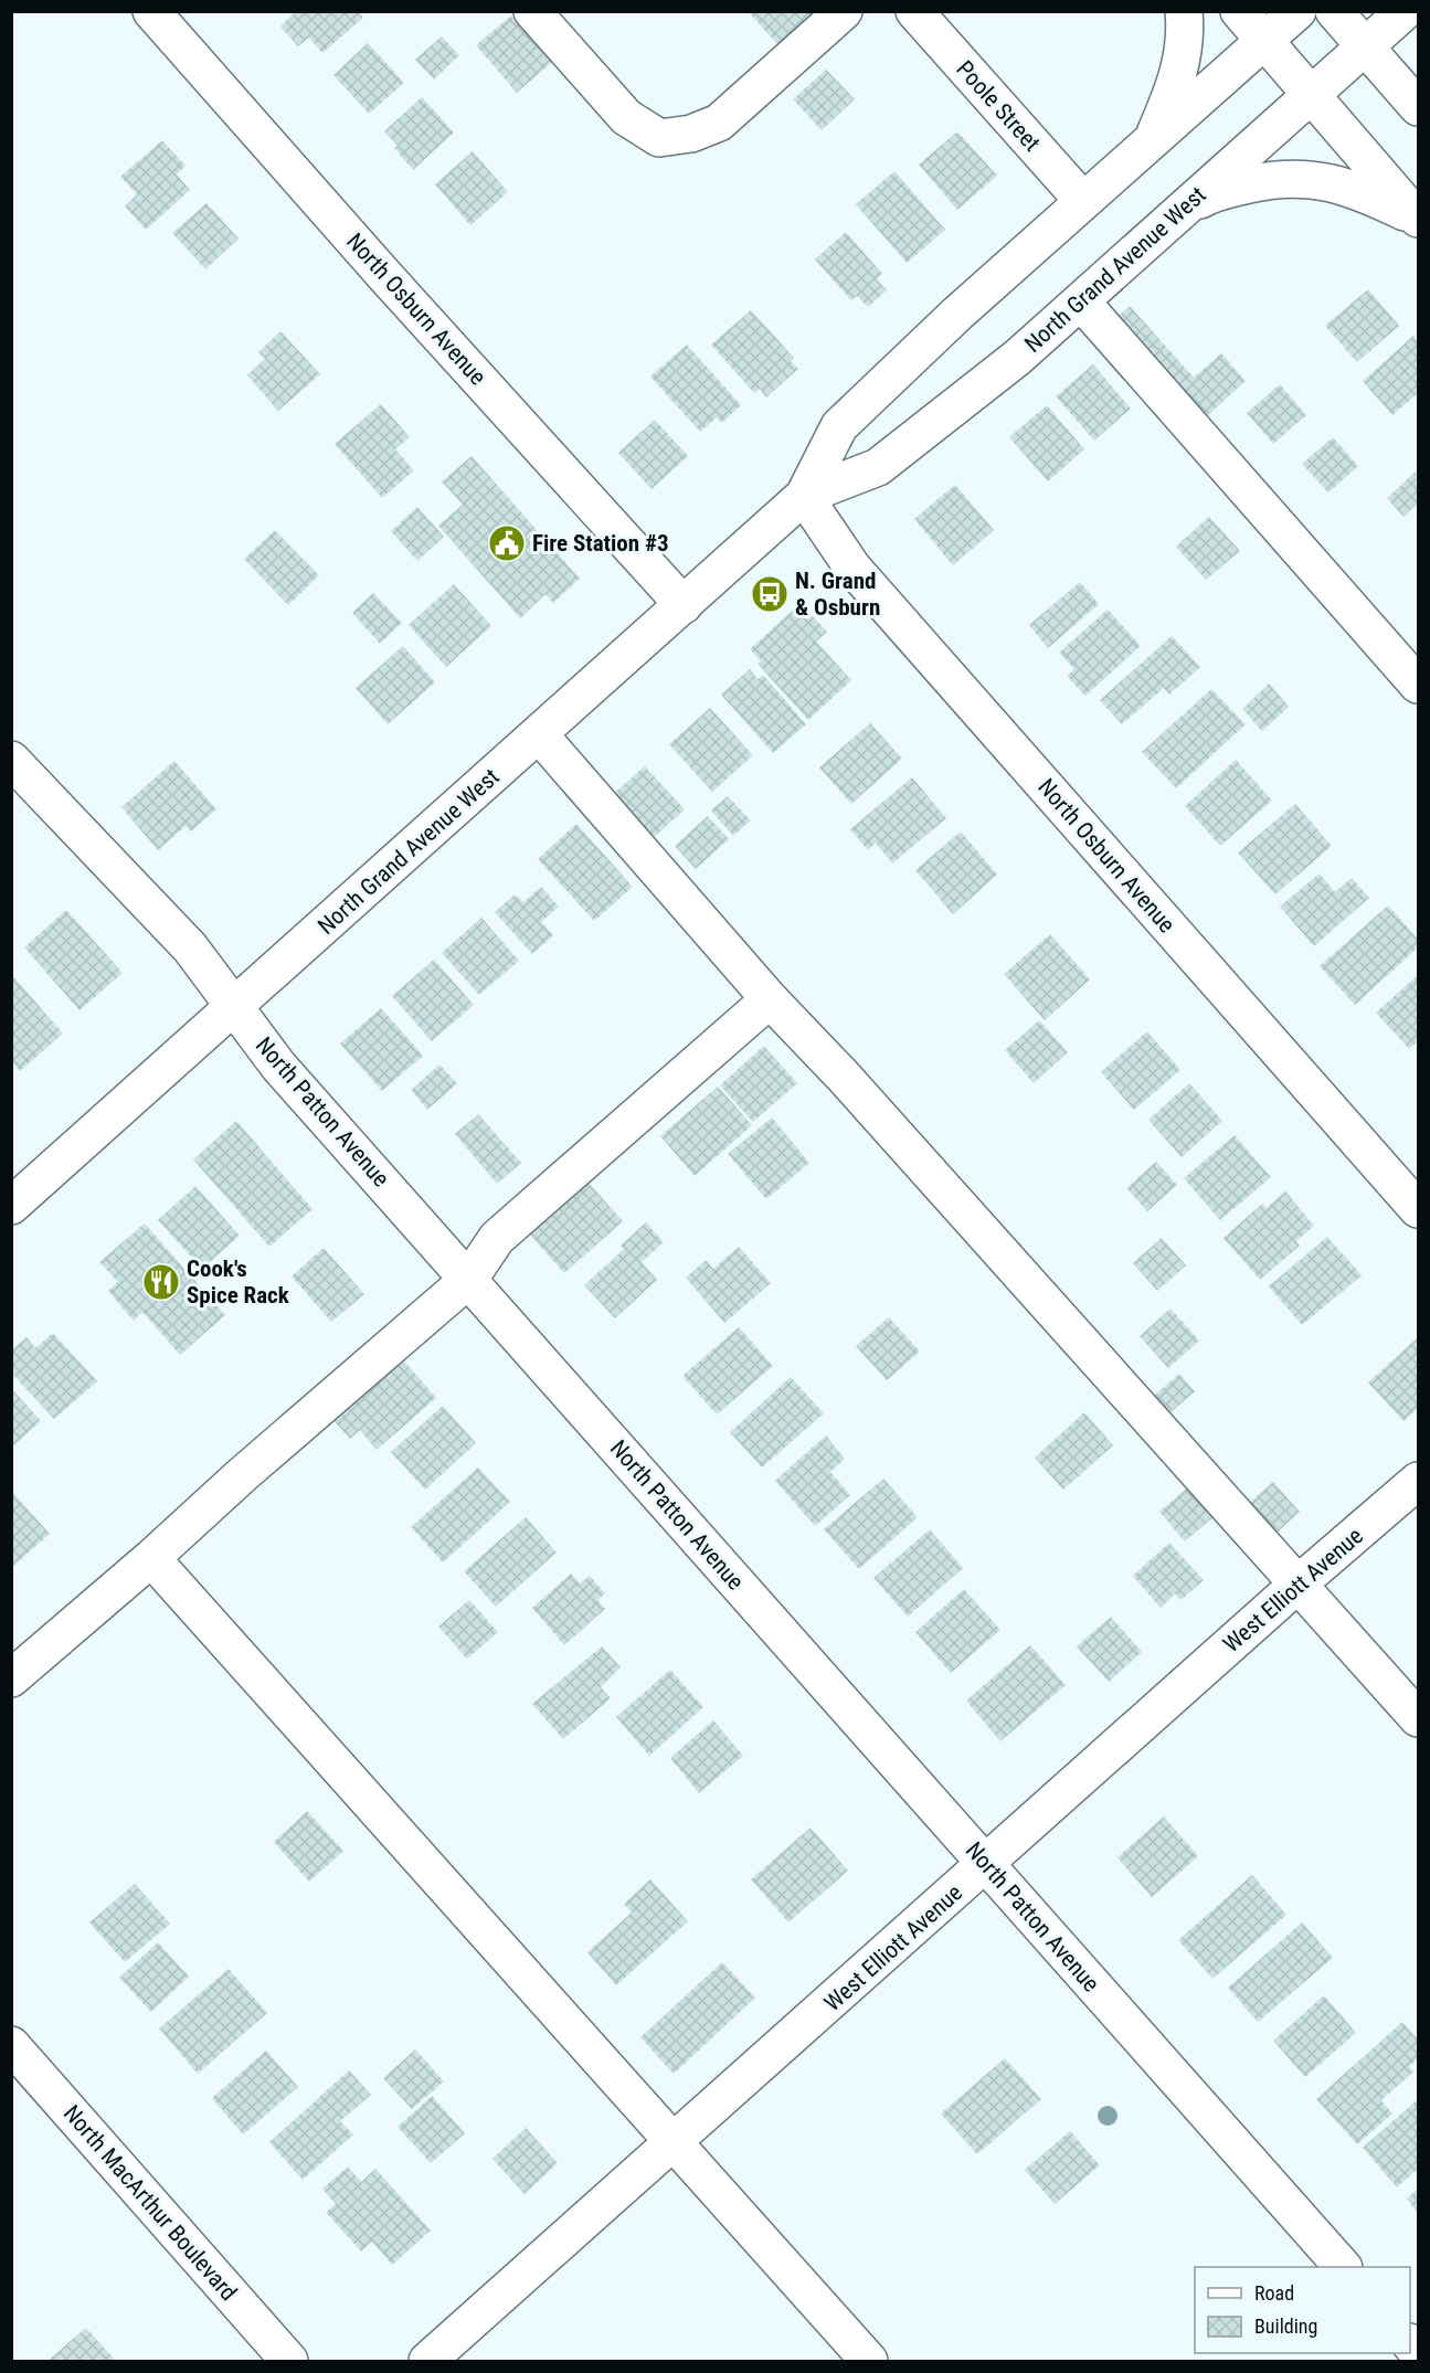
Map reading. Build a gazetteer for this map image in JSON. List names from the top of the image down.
{
  "streets": {
    "street": [
      "Poole Street",
      "North Grand Avenue West",
      "North Osburn Avenue",
      "North Patton Avenue",
      "West Elliott Avenue",
      "North MacArthur Boulevard"
    ]
  },
  "crossings": [
    ["Poole Street", "North Grand Avenue West"],
    ["North Grand Avenue West", "North Osburn Avenue"],
    ["North Grand Avenue West", "North Patton Avenue"],
    ["North Patton Avenue", "West Elliott Avenue"]
  ],
  "places": {
    "public building": ["Fire Station #3"],
    "bus stop": ["N. Grand & Osburn"],
    "restaurant": ["Cook's Spice Rack"]
  },
  "legend": ["Road", "Building"]
}
